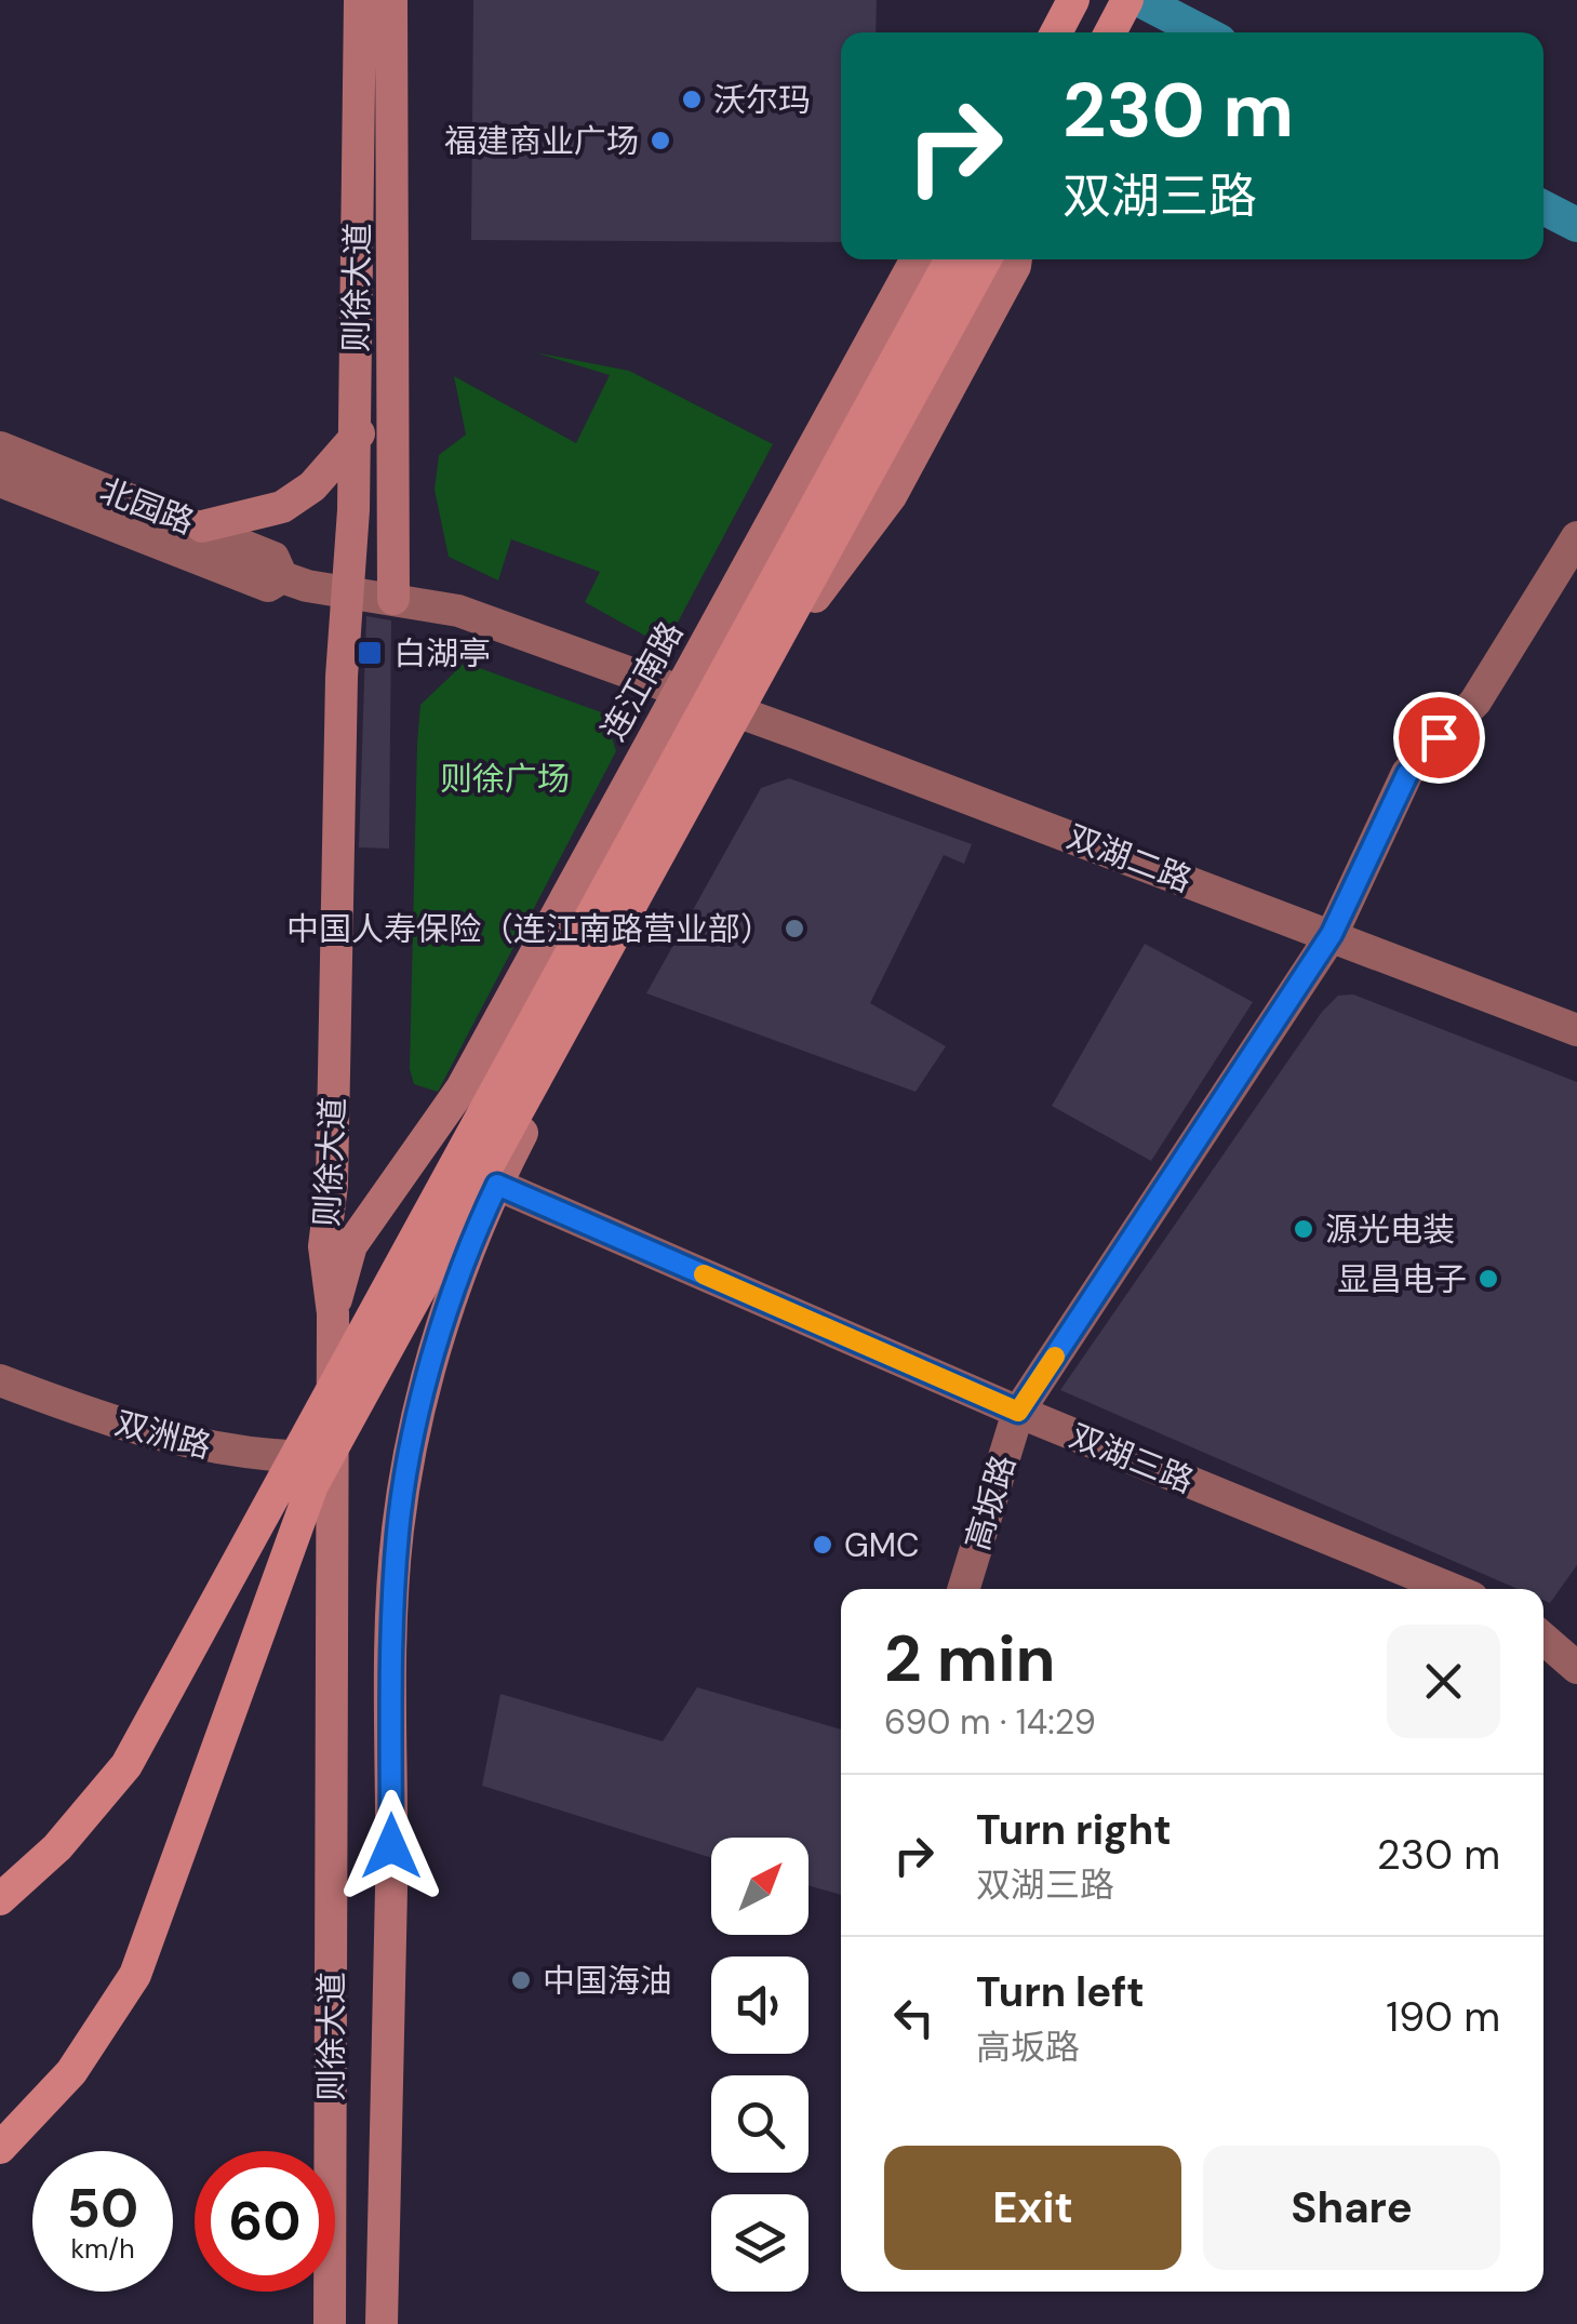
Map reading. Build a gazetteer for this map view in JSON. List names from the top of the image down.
{
  "streets": {
    "main road": ["则徐大道", "连江南路"],
    "street": [
      "北园路",
      "双湖二路",
      "双洲路",
      "双湖三路",
      "高坂路"
    ]
  },
  "crossings": [
    ["则徐大道", "北园路"],
    ["则徐大道", "连江南路"],
    ["则徐大道", "双洲路"],
    ["则徐大道", "双湖三路"],
    ["北园路", "连江南路"],
    ["北园路", "双湖二路"],
    ["连江南路", "双湖二路"],
    ["双湖二路", "高坂路"],
    ["双湖三路", "高坂路"]
  ],
  "parks": ["则徐广场"],
  "places": {
    "other": [
      "沃尔玛",
      "福建商业广场",
      "中国人寿保险（连江南路营业部）",
      "源光电装",
      "显昌电子",
      "GMC",
      "中国海油"
    ],
    "transit": ["白湖亭"]
  },
  "north": "top right",
  "page": {
    "turn": ["230 m", "双湖三路"],
    "heading": ["2 min", "690 m · 14:29"],
    "list": [
      {
        "name": "Turn right",
        "note": "双湖三路",
        "value": "230 m"
      },
      {
        "name": "Turn left",
        "note": "高坂路",
        "value": "190 m"
      }
    ],
    "buttons": ["Exit", "Share"],
    "speed": "50 km/h",
    "limit": "60"
  }
}
